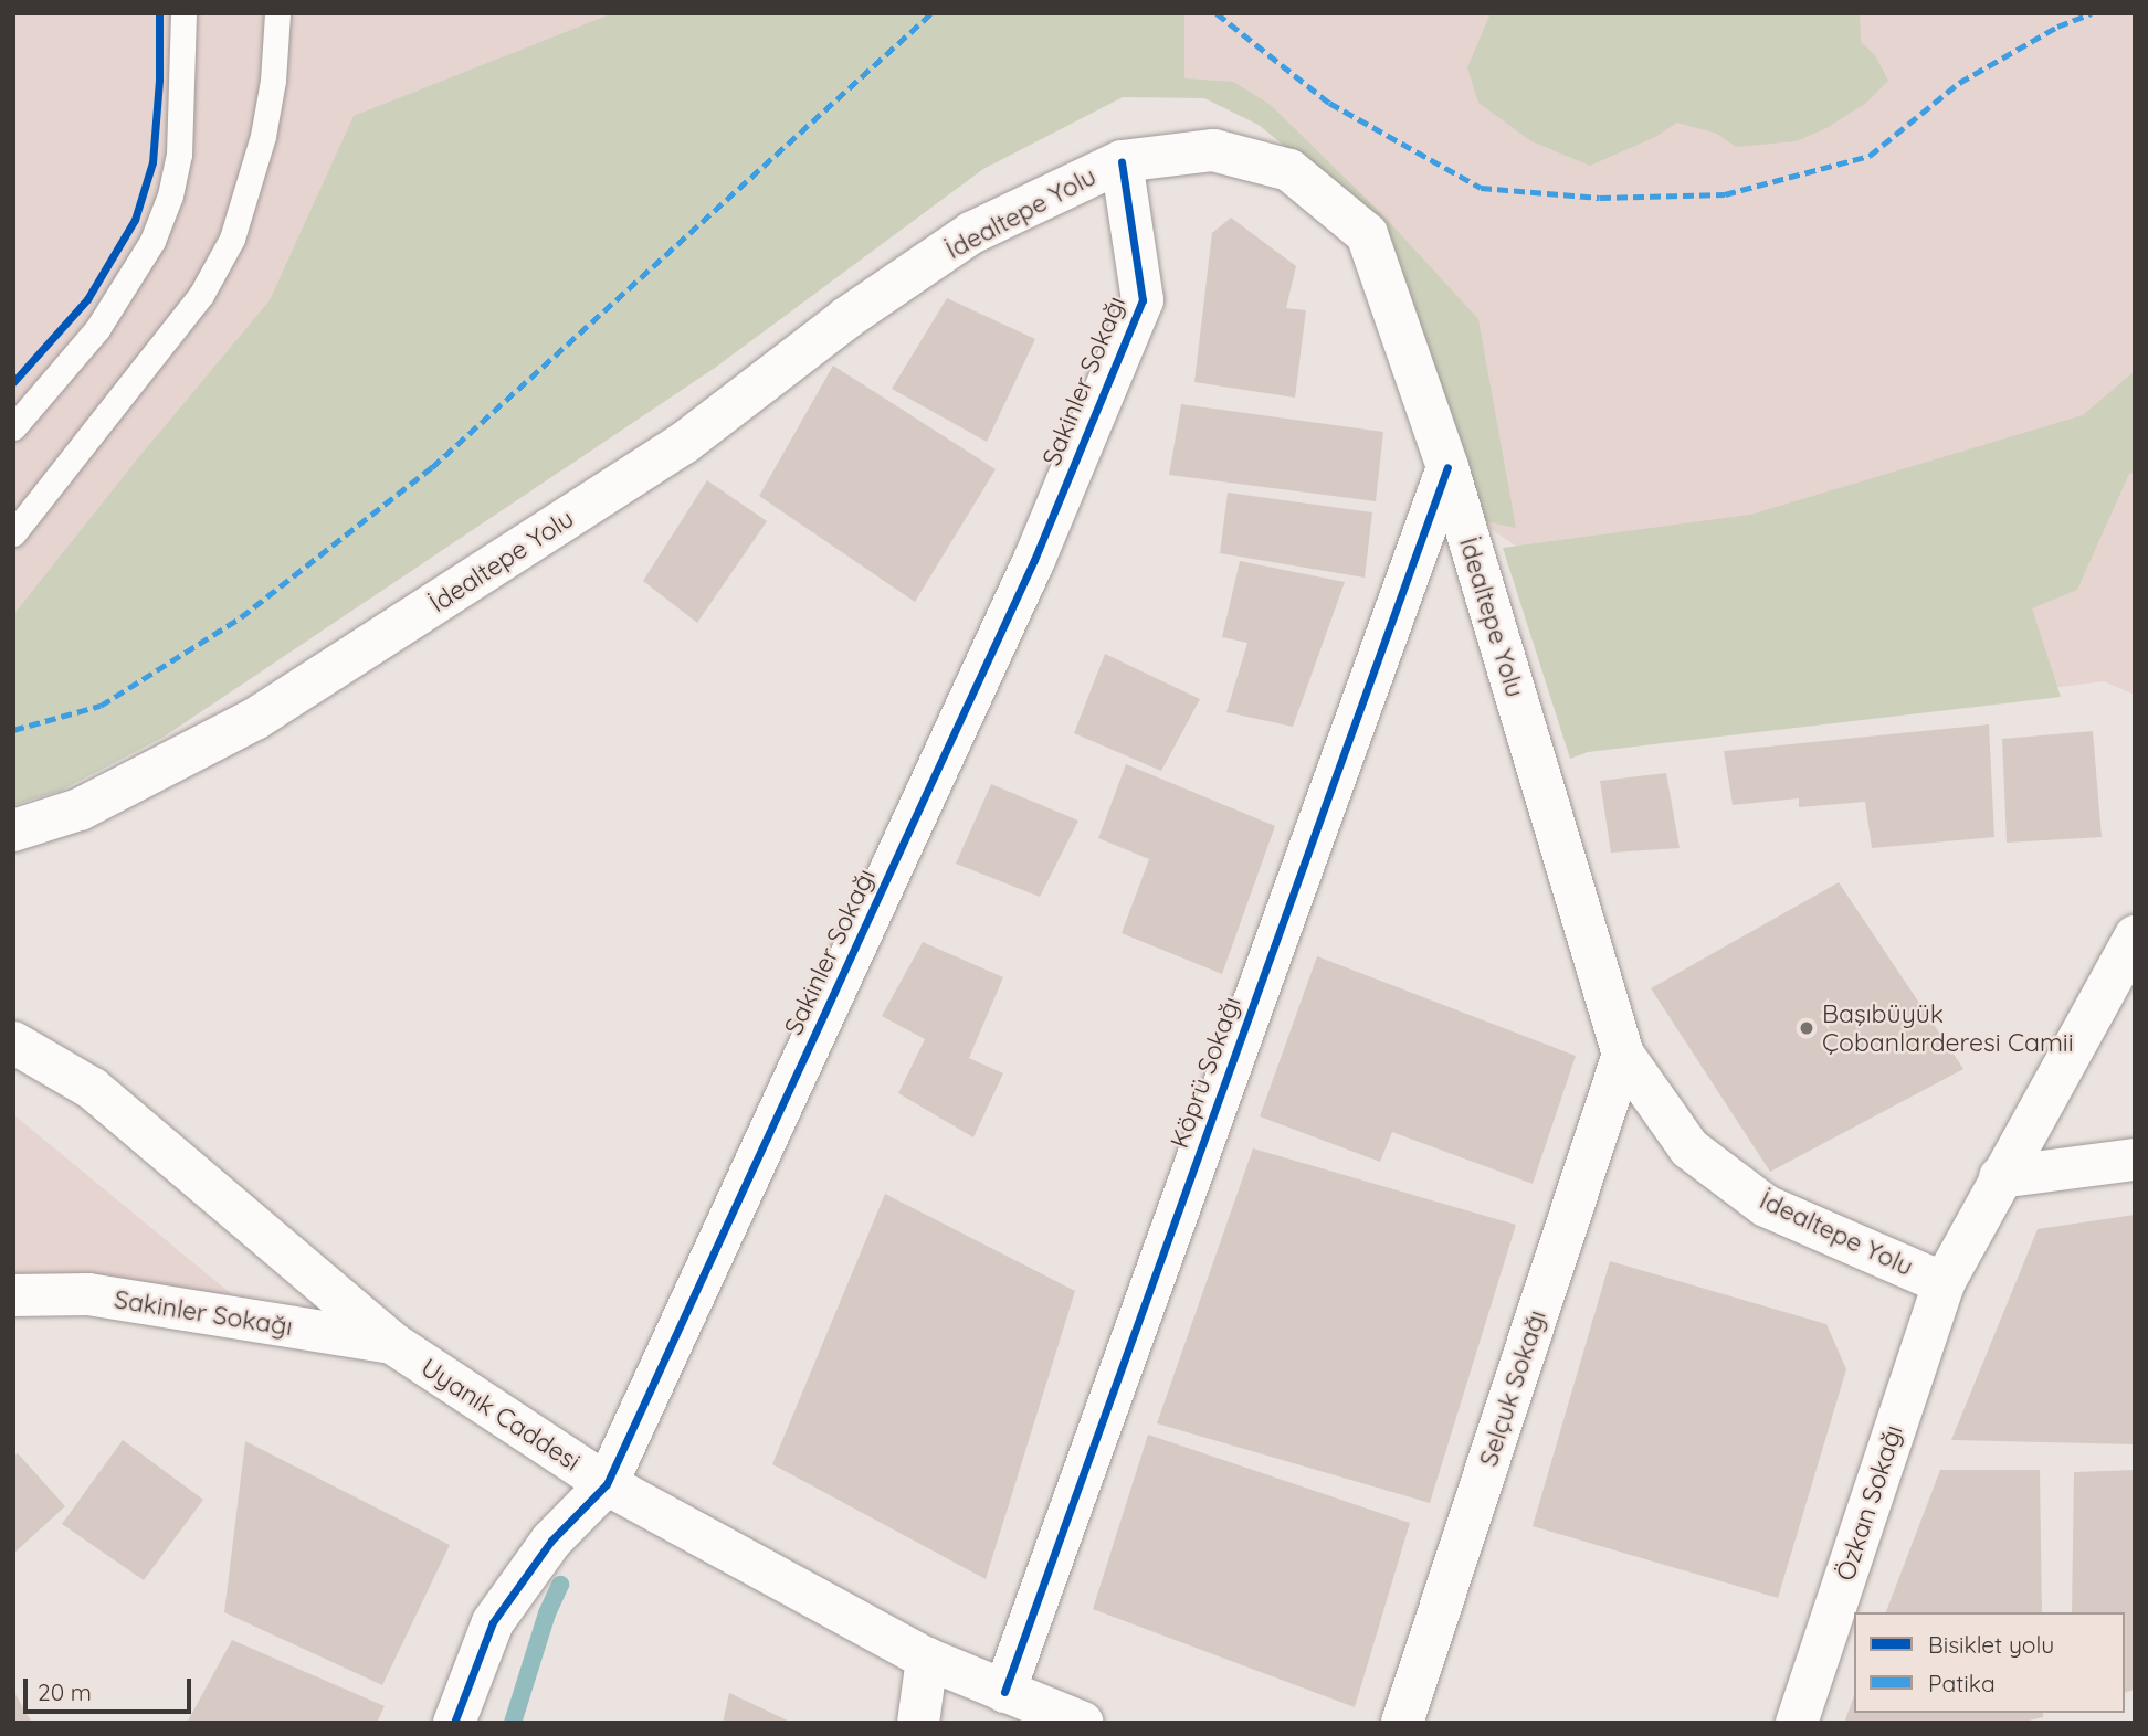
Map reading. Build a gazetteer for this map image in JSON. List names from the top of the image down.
{
  "streets": {
    "street": [
      "İdealtepe Yolu",
      "Sakinler Sokağı",
      "Köprü Sokağı",
      "Selçuk Sokağı",
      "Uyanık Caddesi",
      "Özkan Sokağı"
    ]
  },
  "crossings": [
    ["İdealtepe Yolu", "Sakinler Sokağı"],
    ["İdealtepe Yolu", "Köprü Sokağı"],
    ["İdealtepe Yolu", "Selçuk Sokağı"],
    ["İdealtepe Yolu", "Özkan Sokağı"],
    ["Sakinler Sokağı", "Uyanık Caddesi"],
    ["Köprü Sokağı", "Uyanık Caddesi"]
  ],
  "places": ["Başıbüyük Çobanlarderesi Camii"],
  "legend": ["Bisiklet yolu", "Patika"],
  "scale_bar": "20 m"
}
